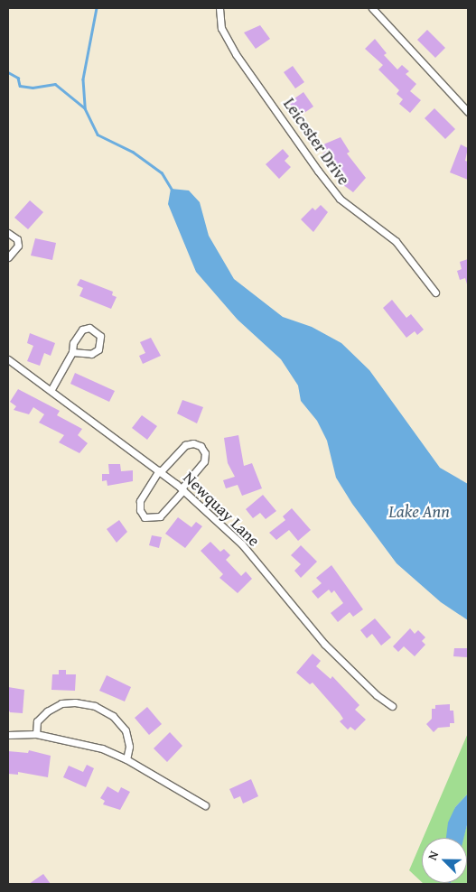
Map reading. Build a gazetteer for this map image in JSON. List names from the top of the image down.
{
  "streets": {
    "street": ["Leicester Drive", "Newquay Lane"]
  },
  "water": ["Lake Ann"],
  "north": "top left"
}
